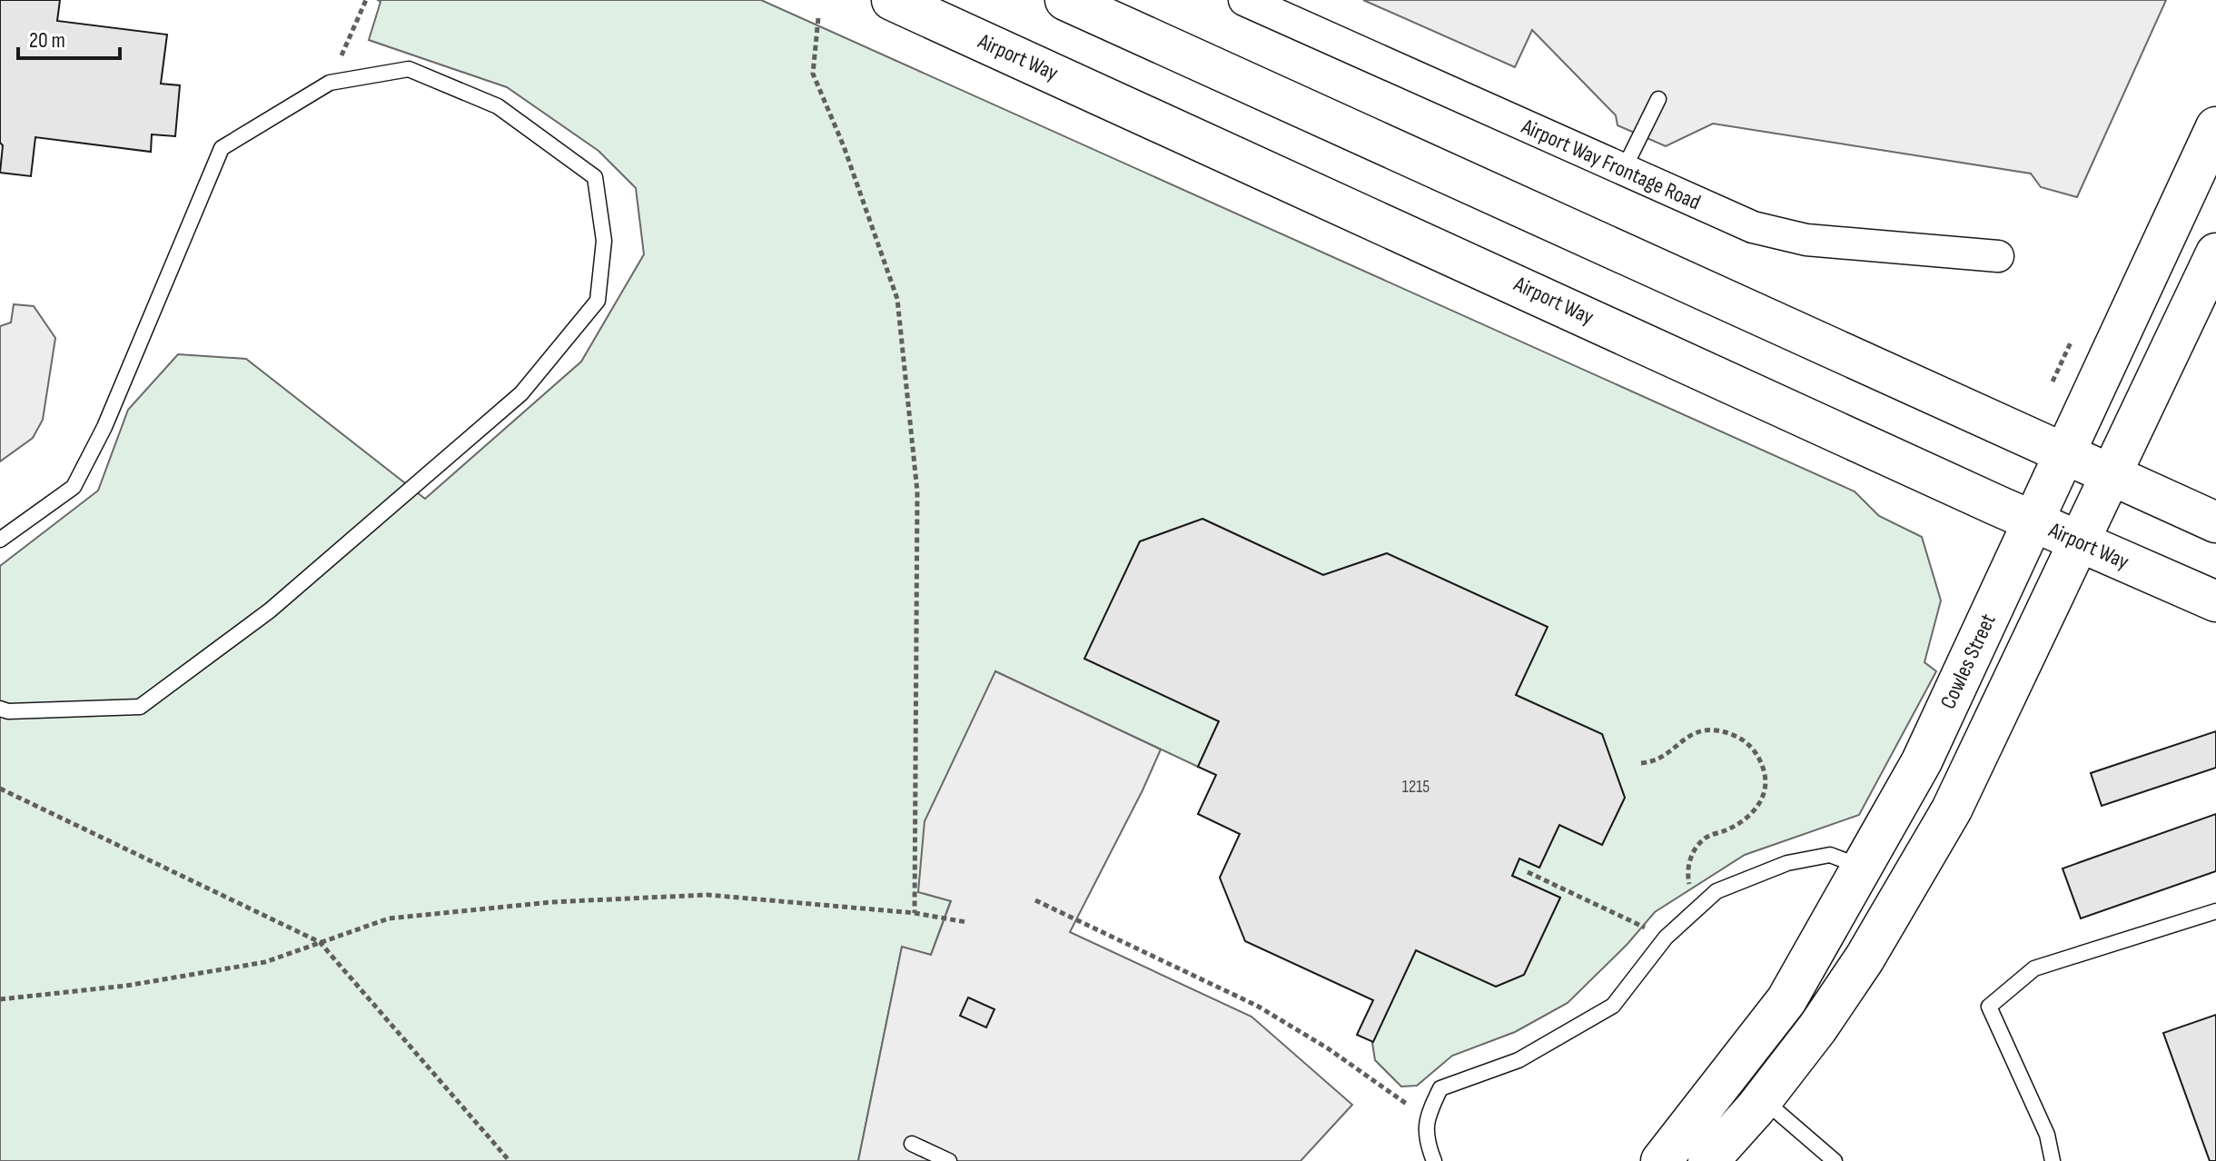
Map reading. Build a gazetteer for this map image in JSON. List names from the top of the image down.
{
  "streets": {
    "main road": ["Airport Way", "Cowles Street"],
    "street": ["Airport Way Frontage Road"]
  },
  "crossings": [
    ["Airport Way", "Cowles Street"]
  ],
  "house_numbers": ["1215"],
  "scale_bar": "20 m"
}
